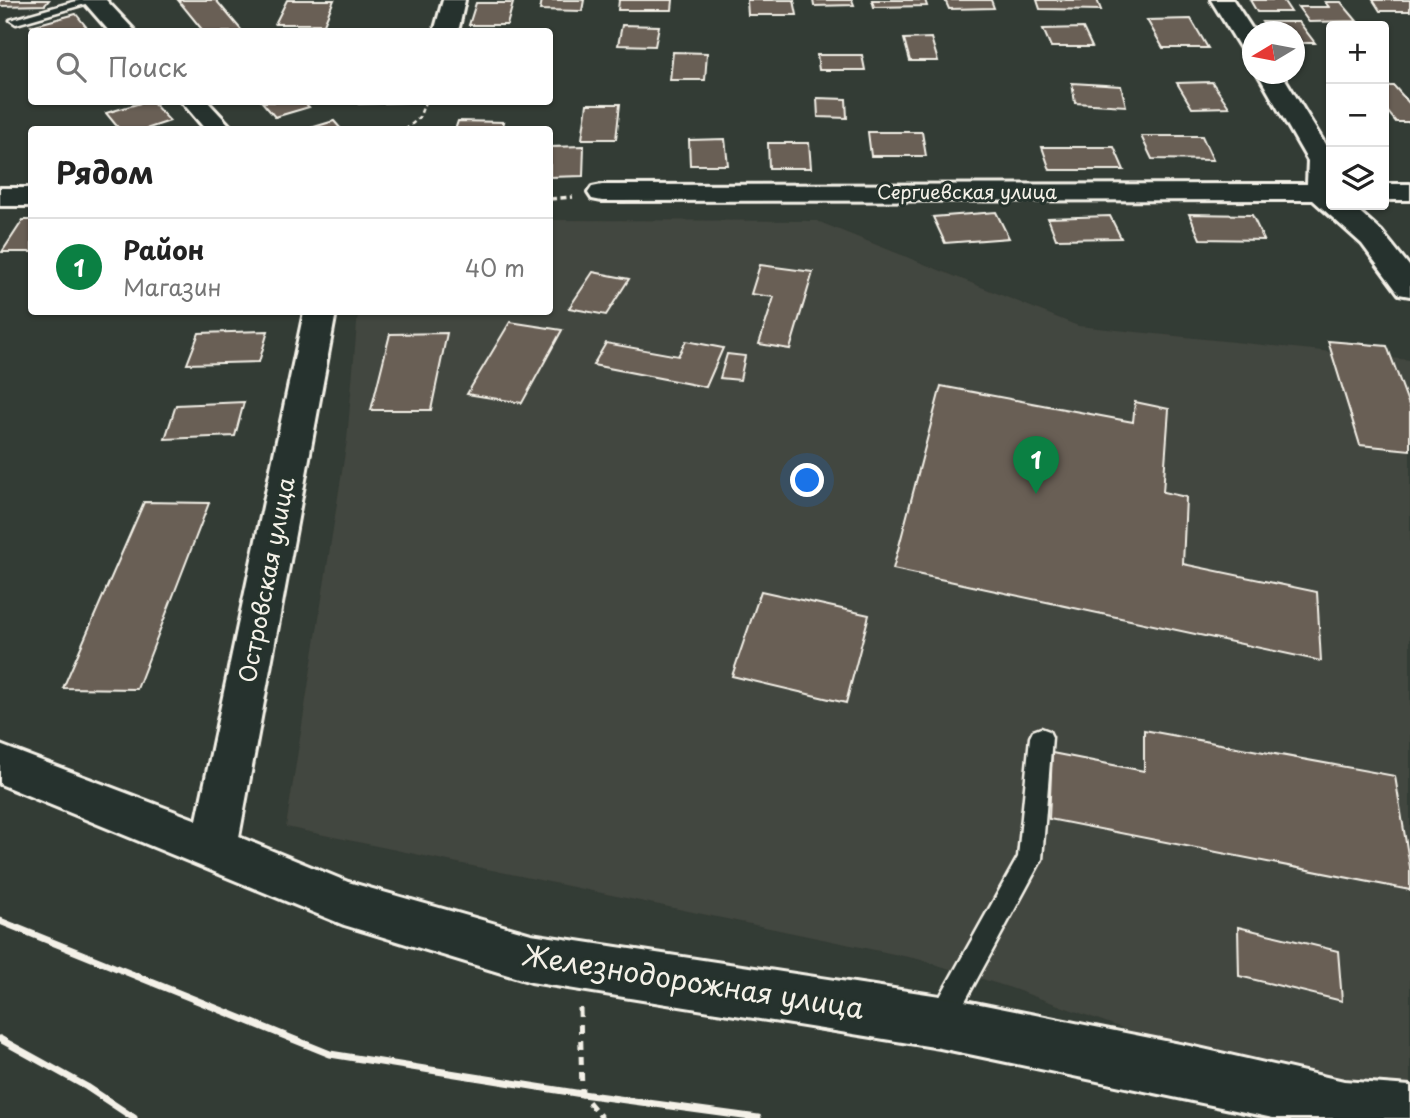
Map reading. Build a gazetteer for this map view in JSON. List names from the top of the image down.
{
  "streets": {
    "street": ["Сергиевская улица", "Островская улица", "Железнодорожная улица"]
  },
  "crossings": [
    ["Островская улица", "Железнодорожная улица"]
  ],
  "north": "left",
  "page": {
    "map_buttons": ["+", "−"],
    "search": "Поиск",
    "heading": "Рядом",
    "list": [
      {
        "mark": "1",
        "name": "Район",
        "note": "Магазин",
        "value": "40 m"
      }
    ],
    "pins": "1"
  }
}
